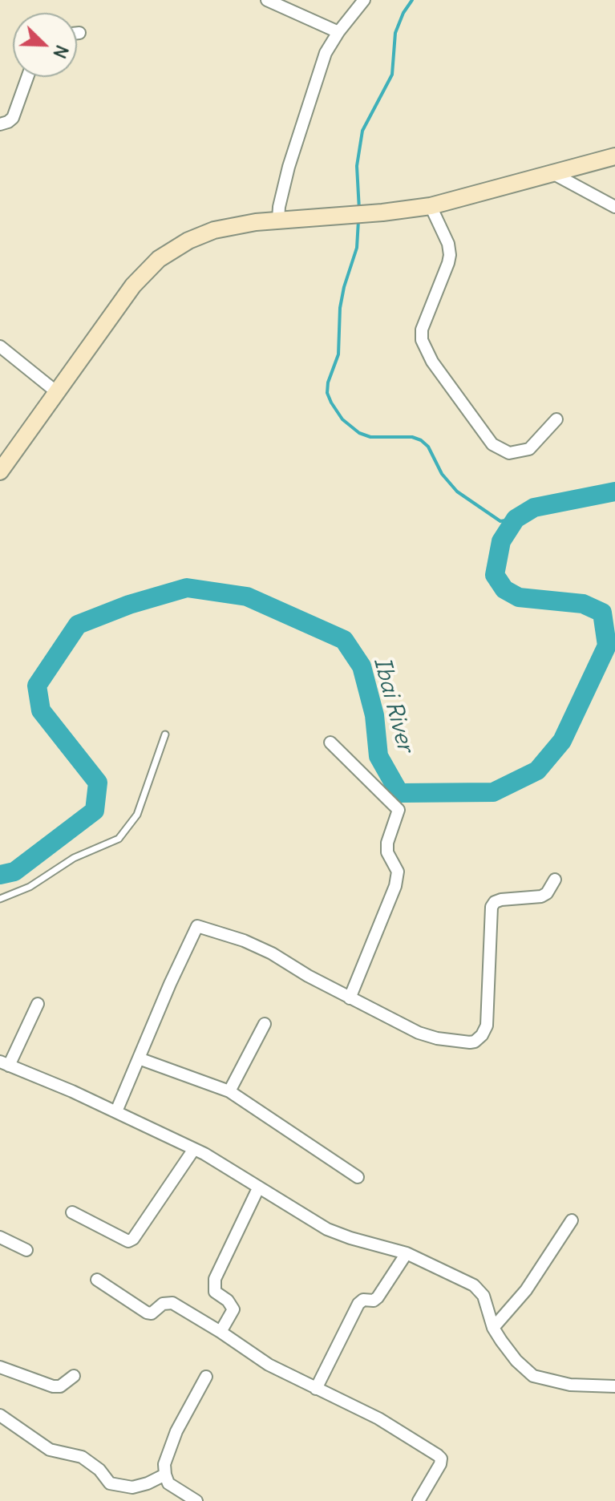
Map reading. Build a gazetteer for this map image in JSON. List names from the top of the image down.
{
  "water": ["Ibai River"],
  "north": "bottom right"
}
